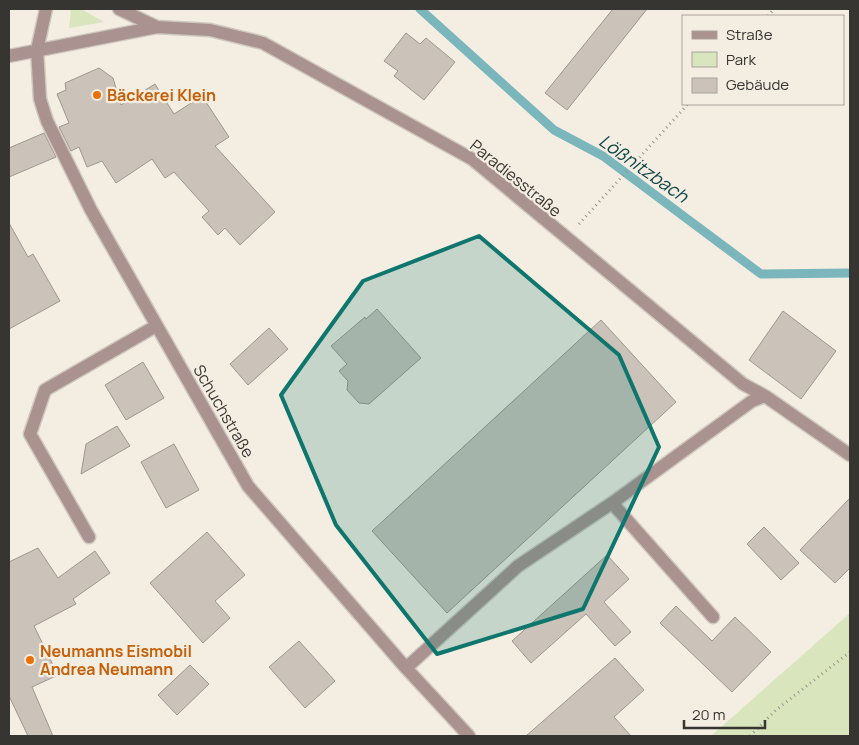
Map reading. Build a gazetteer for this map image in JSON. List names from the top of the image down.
{
  "streets": {
    "street": ["Paradiesstraße", "Schuchstraße"]
  },
  "water": ["Lößnitzbach"],
  "places": ["Bäckerei Klein", "Neumanns Eismobil Andrea Neumann"],
  "legend": ["Straße", "Park", "Gebäude"],
  "scale_bar": "20 m"
}
